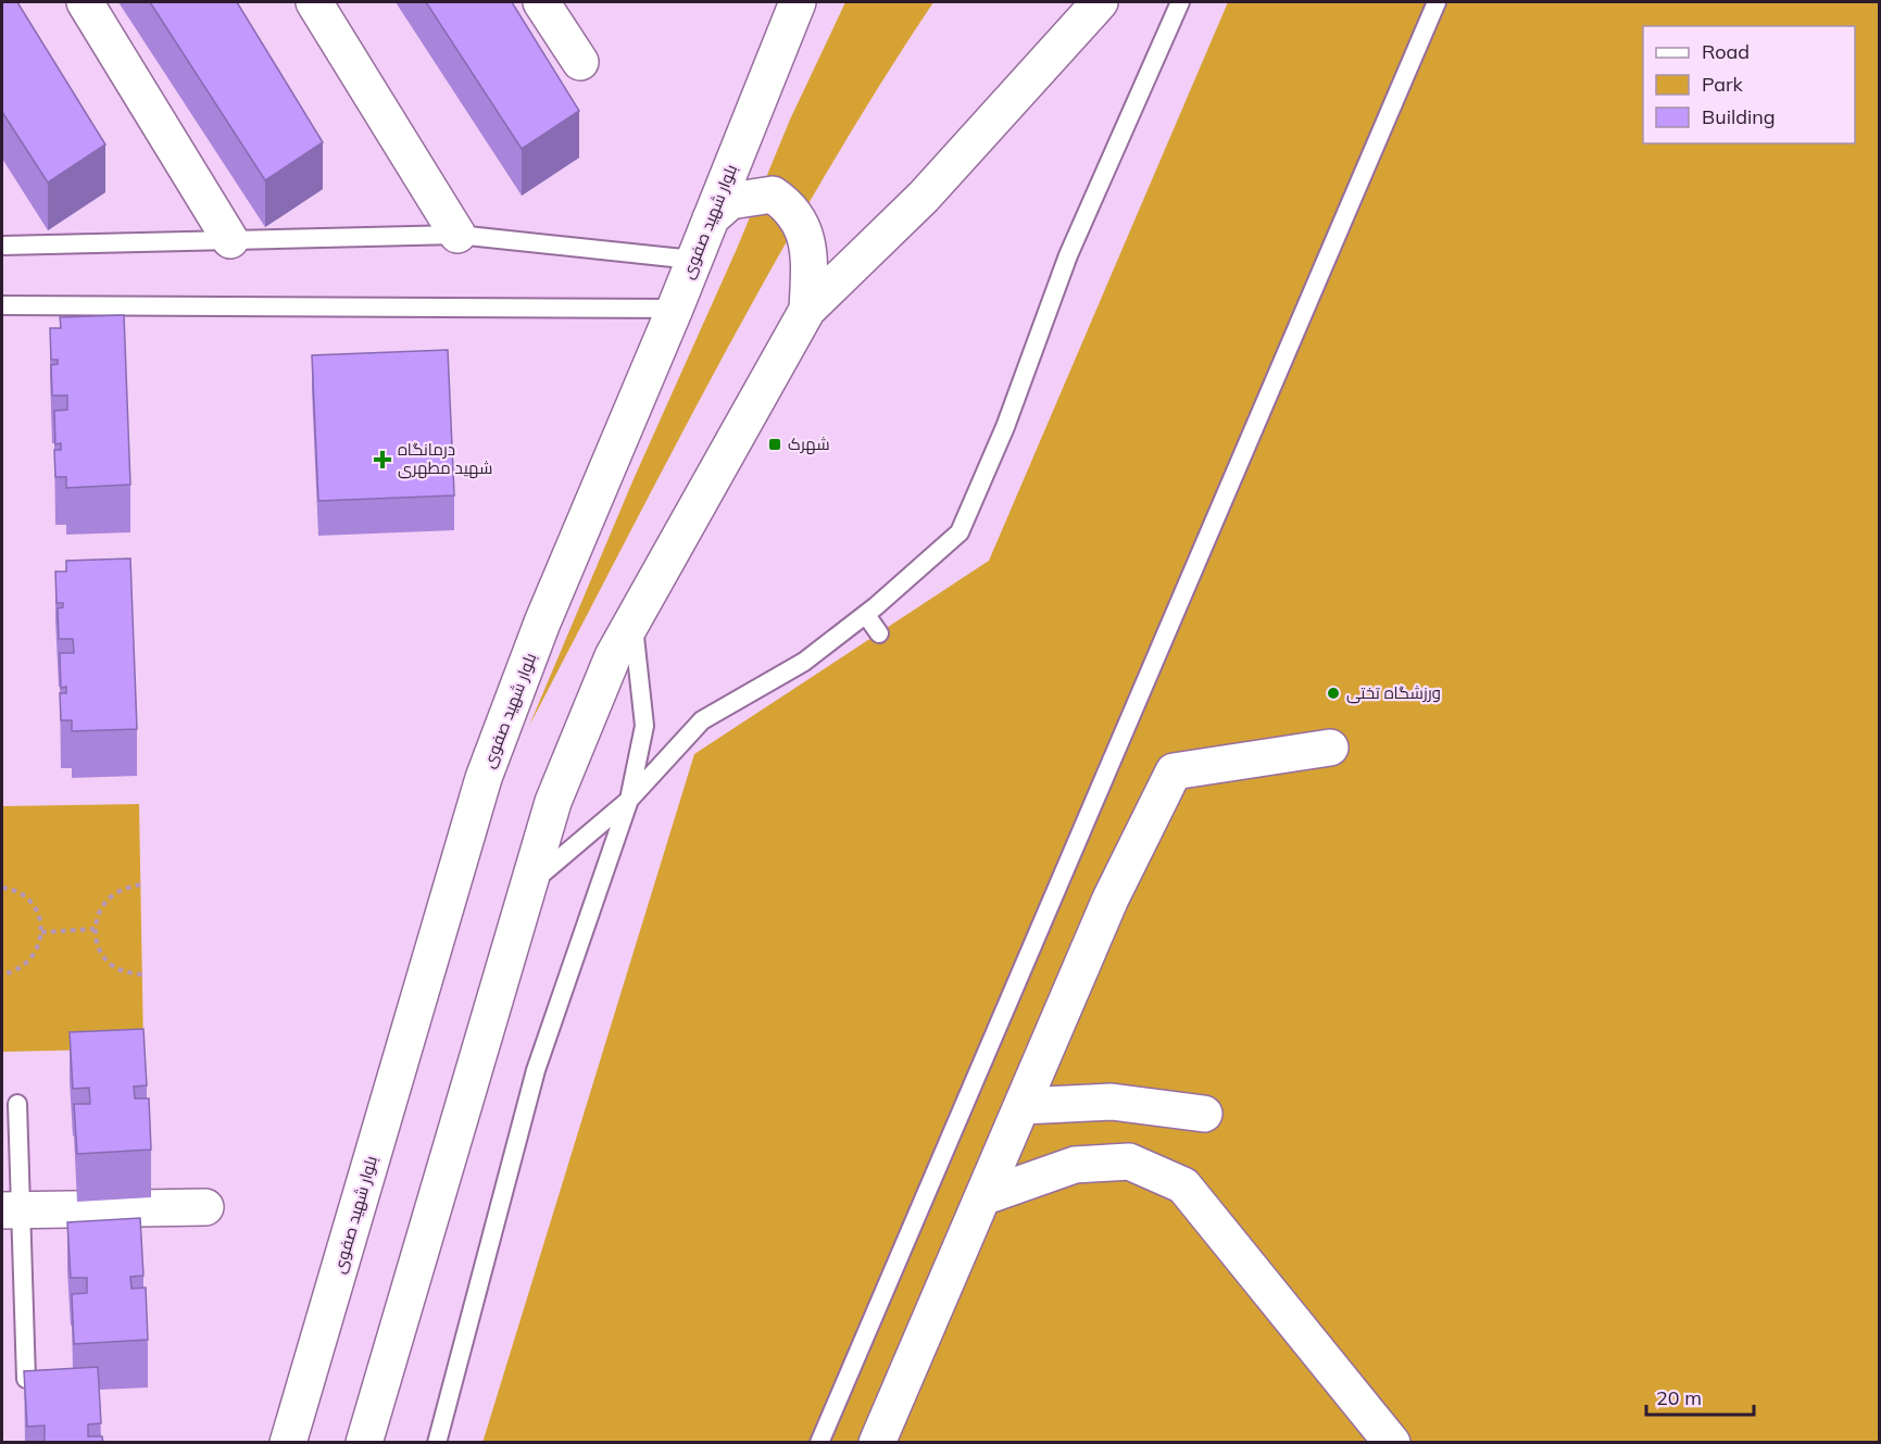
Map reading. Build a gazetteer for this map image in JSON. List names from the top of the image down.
{
  "streets": {
    "main road": ["بلوار شهید صفوی"]
  },
  "places": {
    "transit": ["شهرک"],
    "health": ["درمانگاه شهید مطهری"],
    "other": ["ورزشگاه تختی"]
  },
  "legend": ["Road", "Park", "Building"],
  "scale_bar": "20 m"
}
